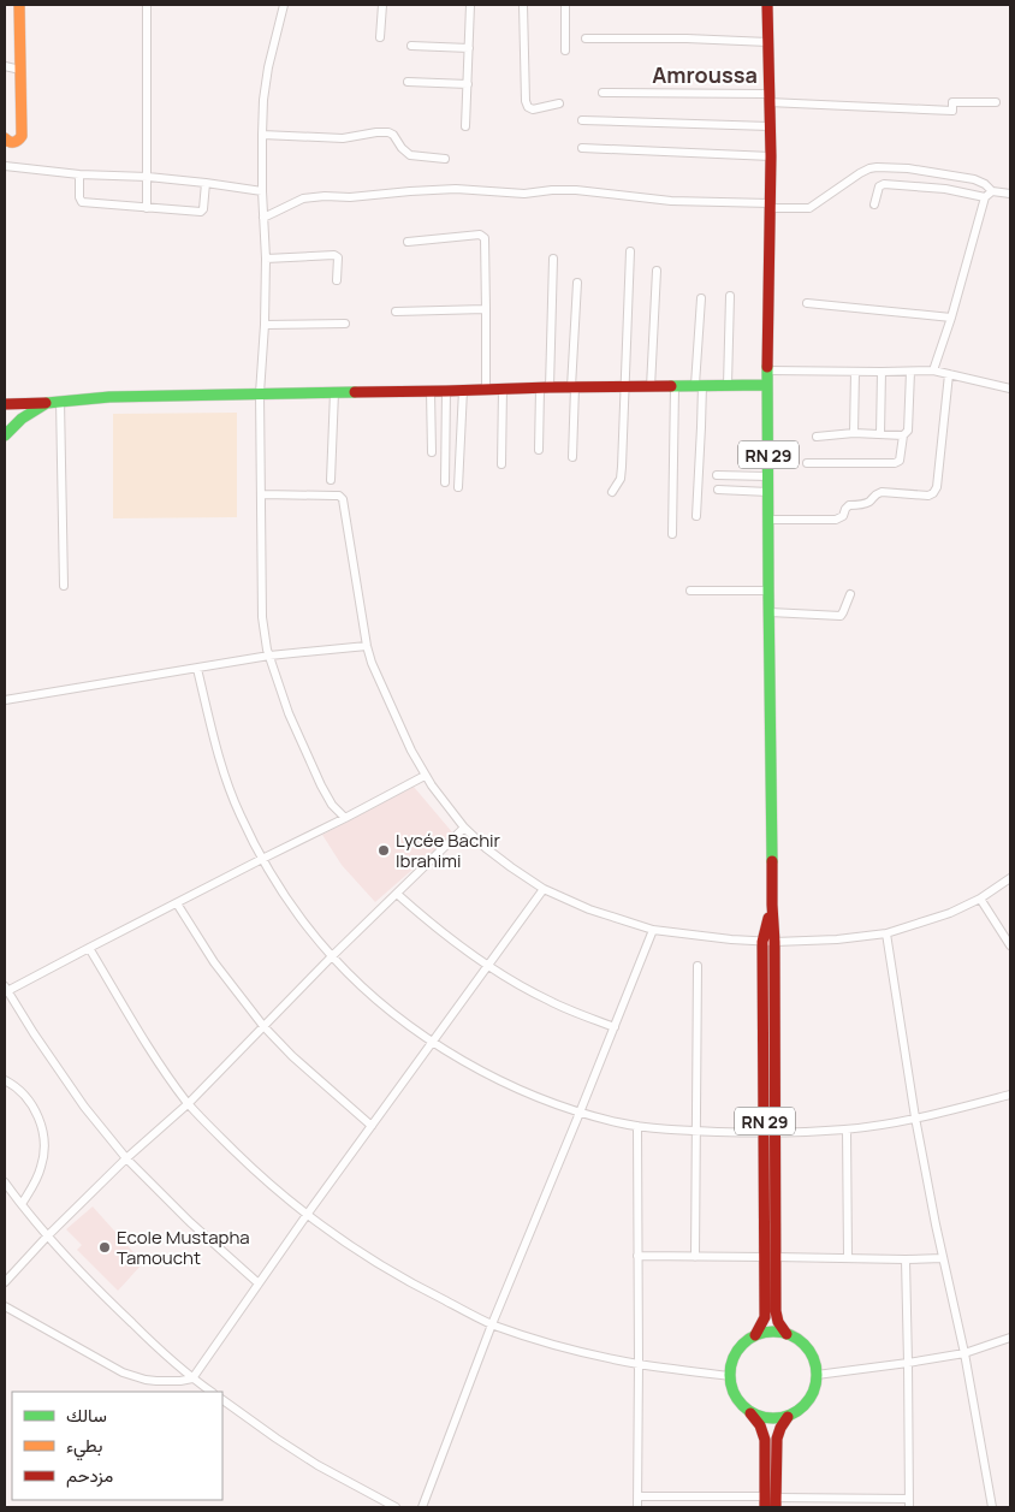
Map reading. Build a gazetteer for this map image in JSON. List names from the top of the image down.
{
  "streets": {
    "main road": ["RN 29"]
  },
  "districts": ["Amroussa"],
  "places": ["Lycée Bachir Ibrahimi", "Ecole Mustapha Tamoucht"],
  "legend": ["سالك", "بطيء", "مزدحم"]
}
